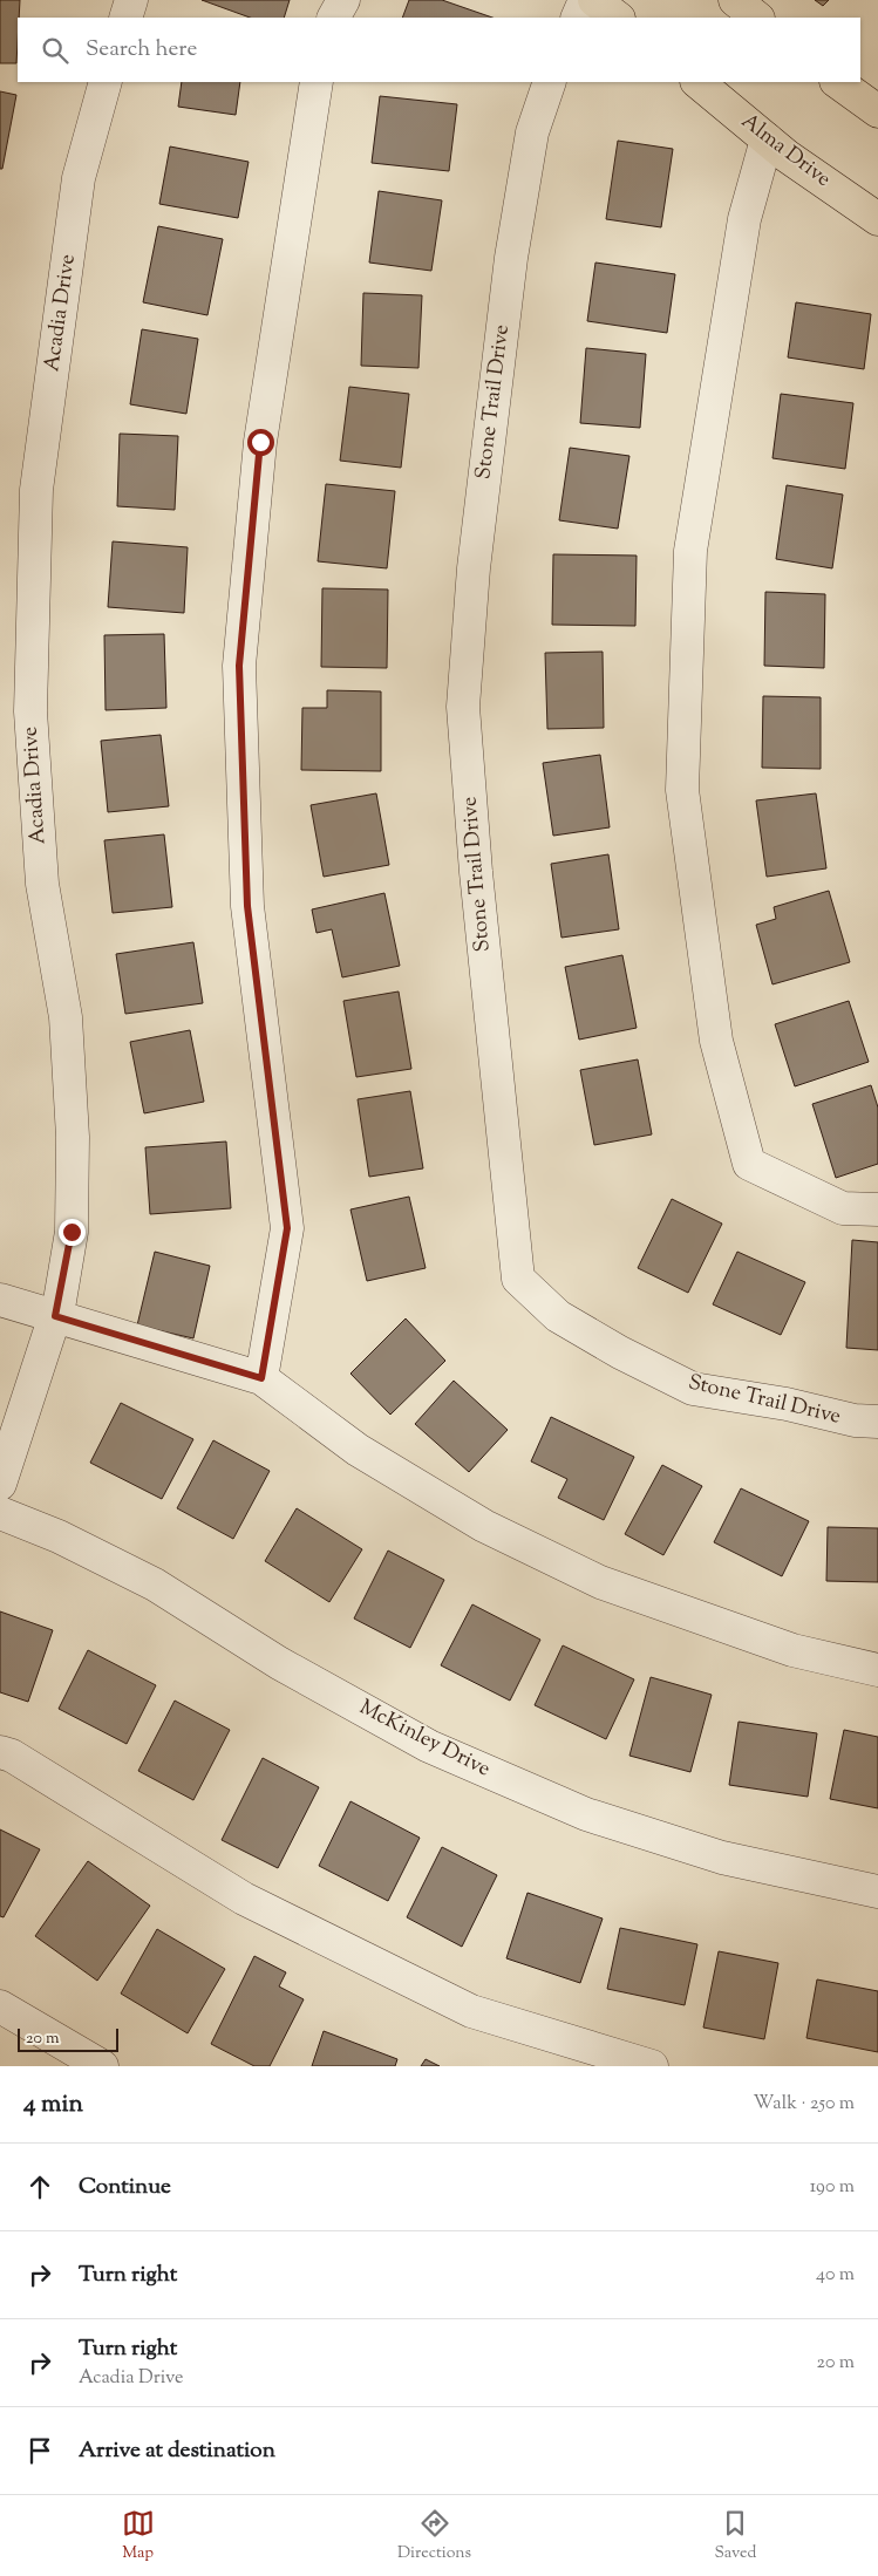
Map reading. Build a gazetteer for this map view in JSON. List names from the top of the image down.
{
  "streets": {
    "main road": ["Alma Drive"],
    "street": ["Acadia Drive", "Stone Trail Drive", "McKinley Drive"]
  },
  "scale_bar": "20 m",
  "page": {
    "search": "Search here",
    "scale": "20 m",
    "heading": ["4 min", "Walk · 250 m"],
    "list": [
      ["Continue", "190 m"],
      ["Turn right", "40 m"],
      ["Turn right", "Acadia Drive", "20 m"],
      "Arrive at destination"
    ],
    "nav": ["Map", "Directions", "Saved"]
  }
}
